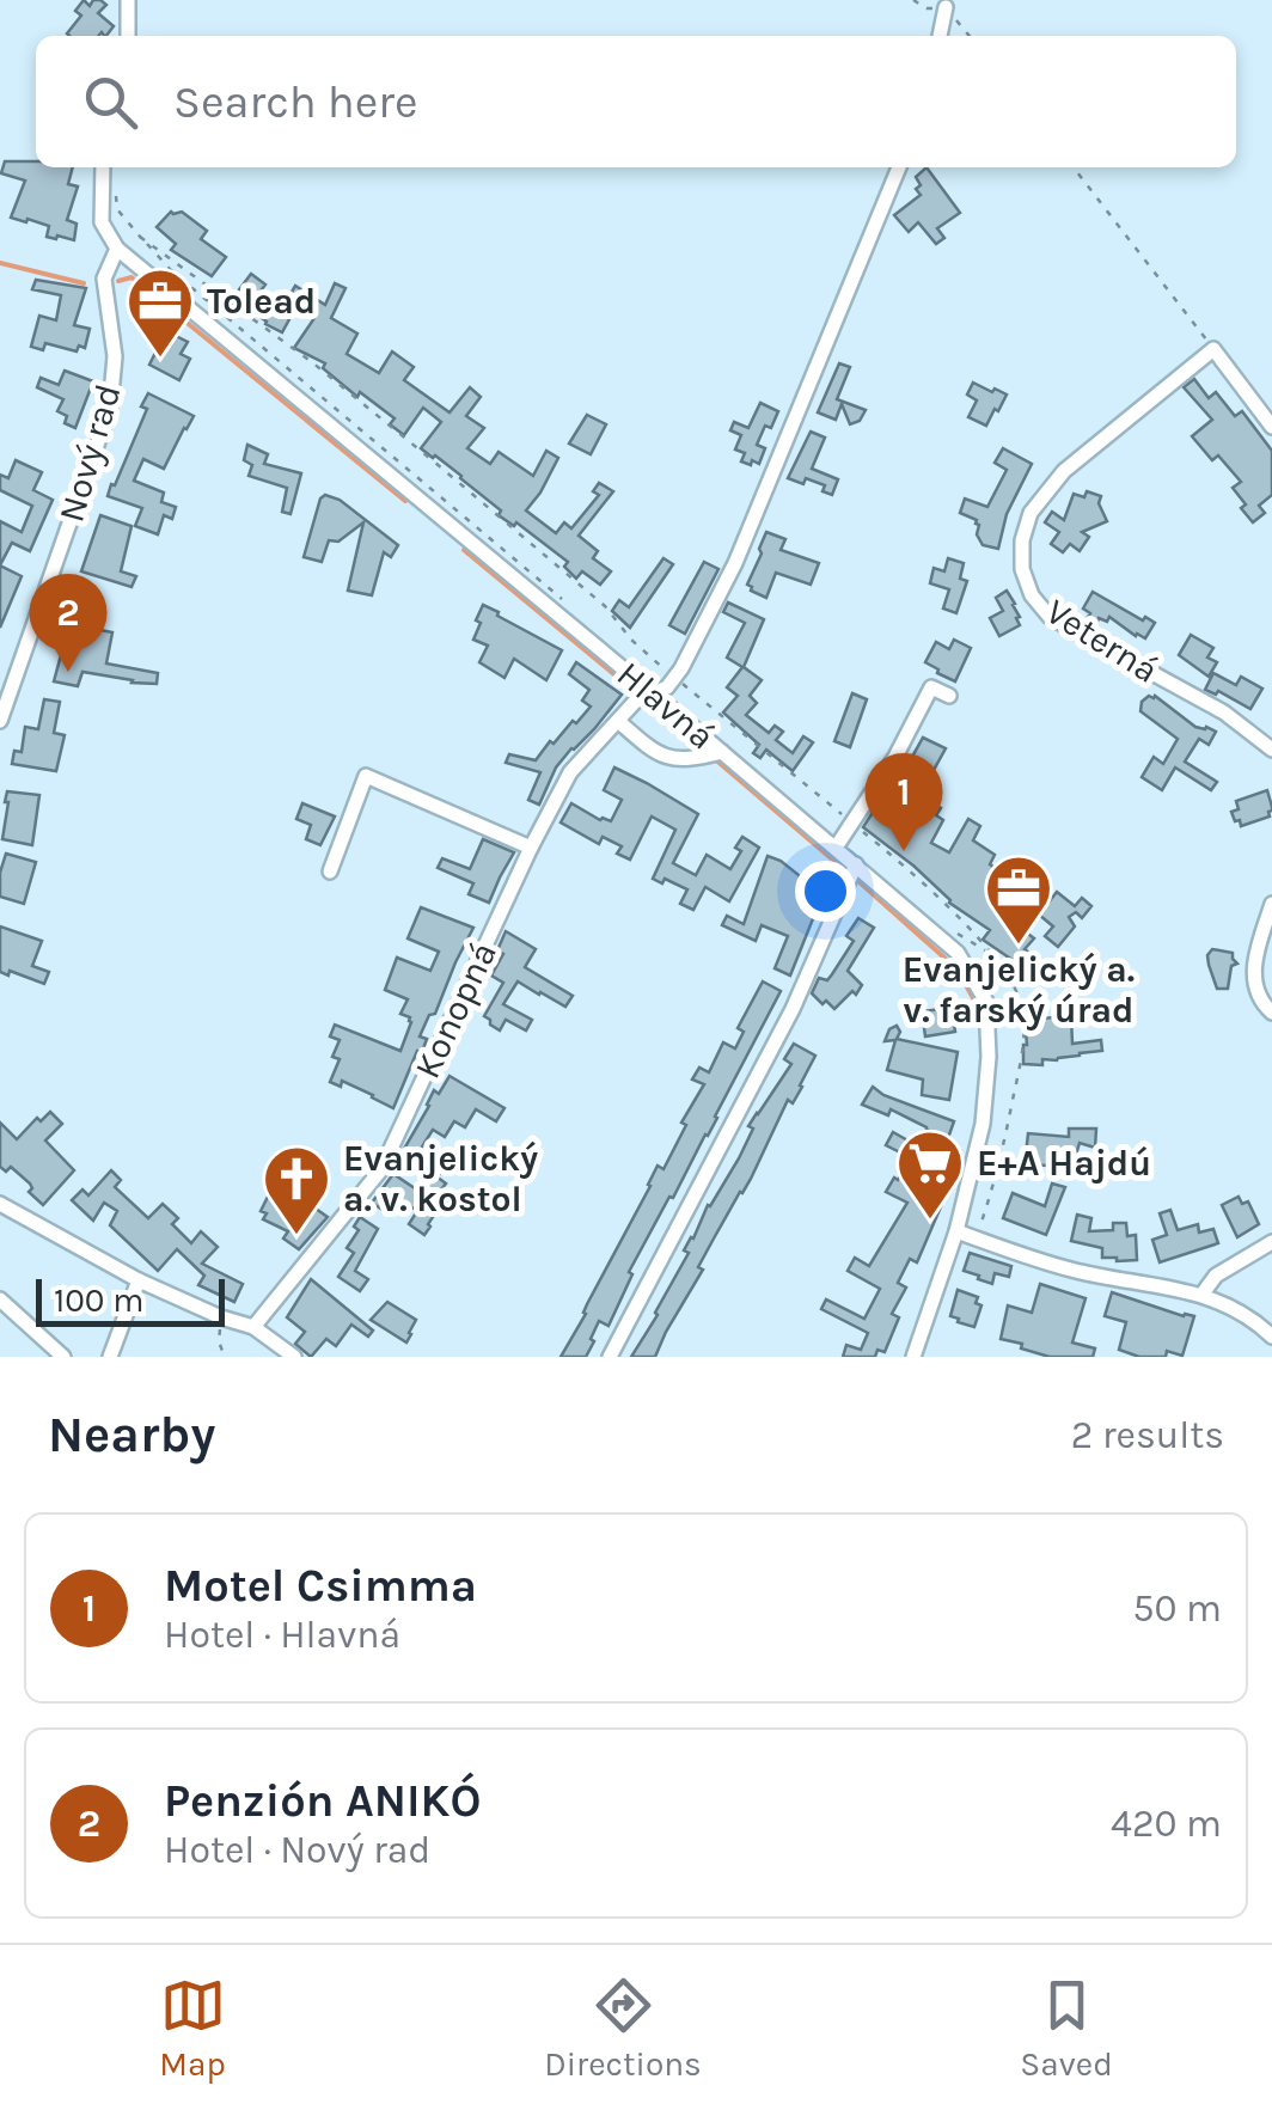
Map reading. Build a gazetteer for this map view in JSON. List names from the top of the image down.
{
  "streets": {
    "street": [
      "Nový rad",
      "Veterná",
      "Hlavná",
      "Konopná"
    ]
  },
  "crossings": [
    ["Nový rad", "Hlavná"],
    ["Hlavná", "Konopná"]
  ],
  "places": {
    "office": ["Tolead", "Evanjelický a. v. farský úrad"],
    "supermarket": ["E+A Hajdú"],
    "church": ["Evanjelický a. v. kostol"]
  },
  "scale_bar": "100 m",
  "page": {
    "search": "Search here",
    "pins": ["2", "1"],
    "scale": "100 m",
    "heading": ["Nearby", "2 results"],
    "list": [
      {
        "mark": "1",
        "name": "Motel Csimma",
        "note": "Hotel · Hlavná",
        "value": "50 m"
      },
      {
        "mark": "2",
        "name": "Penzión ANIKÓ",
        "note": "Hotel · Nový rad",
        "value": "420 m"
      }
    ],
    "nav": ["Map", "Directions", "Saved"]
  }
}
